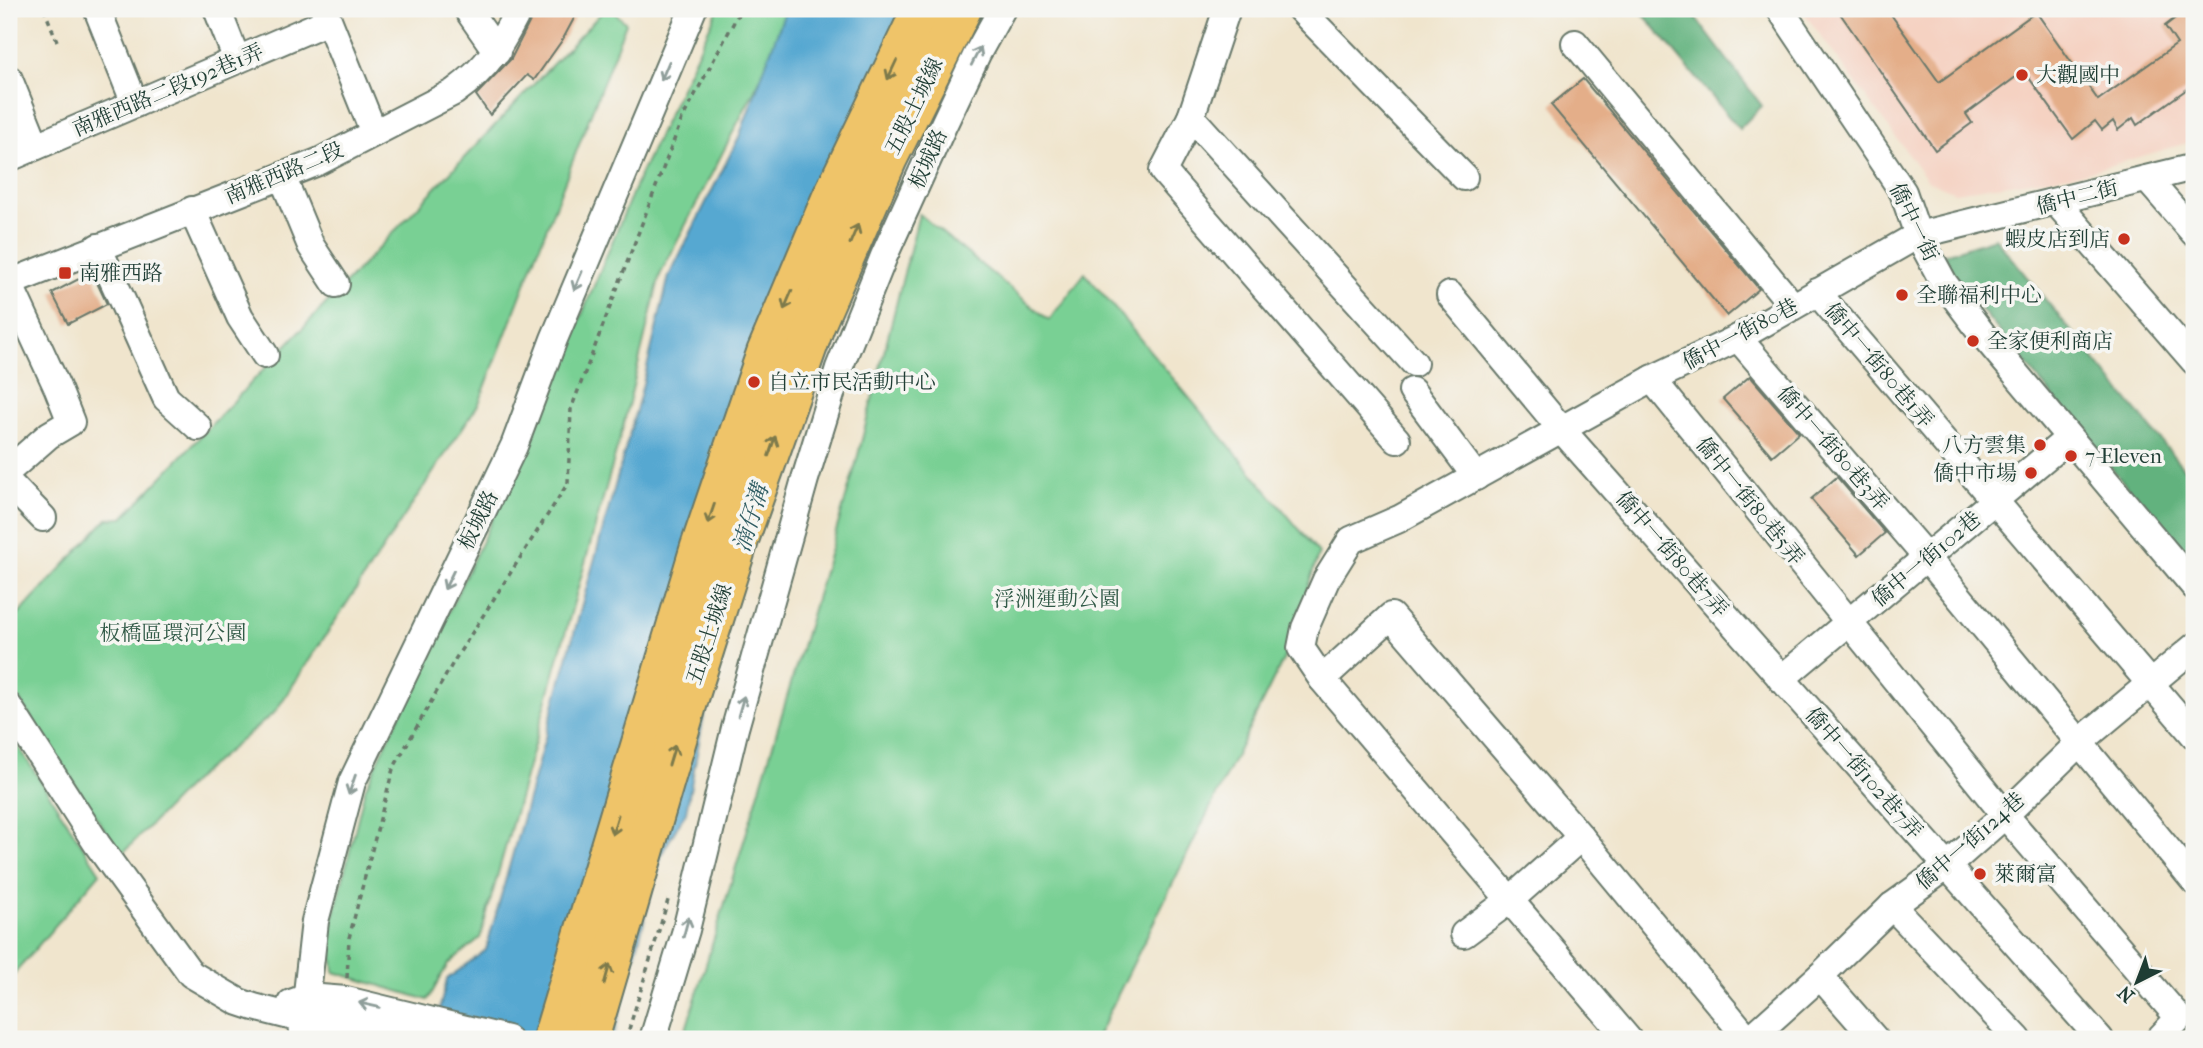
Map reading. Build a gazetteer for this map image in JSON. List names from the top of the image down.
{
  "streets": {
    "highway": ["五股土城線"],
    "street": [
      "南雅西路二段192巷1弄",
      "板城路",
      "南雅西路二段",
      "僑中二街",
      "僑中一街",
      "僑中一街80巷",
      "僑中一街80巷1弄",
      "僑中一街80巷3弄",
      "僑中一街80巷5弄",
      "僑中一街80巷7弄",
      "僑中一街102巷",
      "僑中一街102巷7弄",
      "僑中一街124巷"
    ]
  },
  "crossings": [
    ["僑中二街", "僑中一街"],
    ["僑中二街", "僑中一街80巷"],
    ["僑中一街", "僑中一街80巷"],
    ["僑中一街", "僑中一街102巷"],
    ["僑中一街80巷", "僑中一街80巷1弄"],
    ["僑中一街80巷", "僑中一街80巷3弄"],
    ["僑中一街80巷", "僑中一街80巷5弄"],
    ["僑中一街80巷", "僑中一街80巷7弄"],
    ["僑中一街80巷1弄", "僑中一街102巷"],
    ["僑中一街80巷1弄", "僑中一街124巷"],
    ["僑中一街80巷3弄", "僑中一街102巷"],
    ["僑中一街80巷3弄", "僑中一街124巷"],
    ["僑中一街80巷5弄", "僑中一街102巷"],
    ["僑中一街80巷5弄", "僑中一街124巷"],
    ["僑中一街80巷7弄", "僑中一街102巷"],
    ["僑中一街80巷7弄", "僑中一街102巷7弄"],
    ["僑中一街102巷", "僑中一街102巷7弄"],
    ["僑中一街102巷7弄", "僑中一街124巷"]
  ],
  "water": ["湳仔溝"],
  "parks": ["浮洲運動公園", "板橋區環河公園"],
  "places": {
    "other": [
      "大觀國中",
      "蝦皮店到店",
      "全聯福利中心",
      "全家便利商店",
      "自立市民活動中心",
      "八方雲集",
      "7-Eleven",
      "僑中市場",
      "萊爾富"
    ],
    "transit": ["南雅西路"]
  },
  "north": "bottom left"
}
